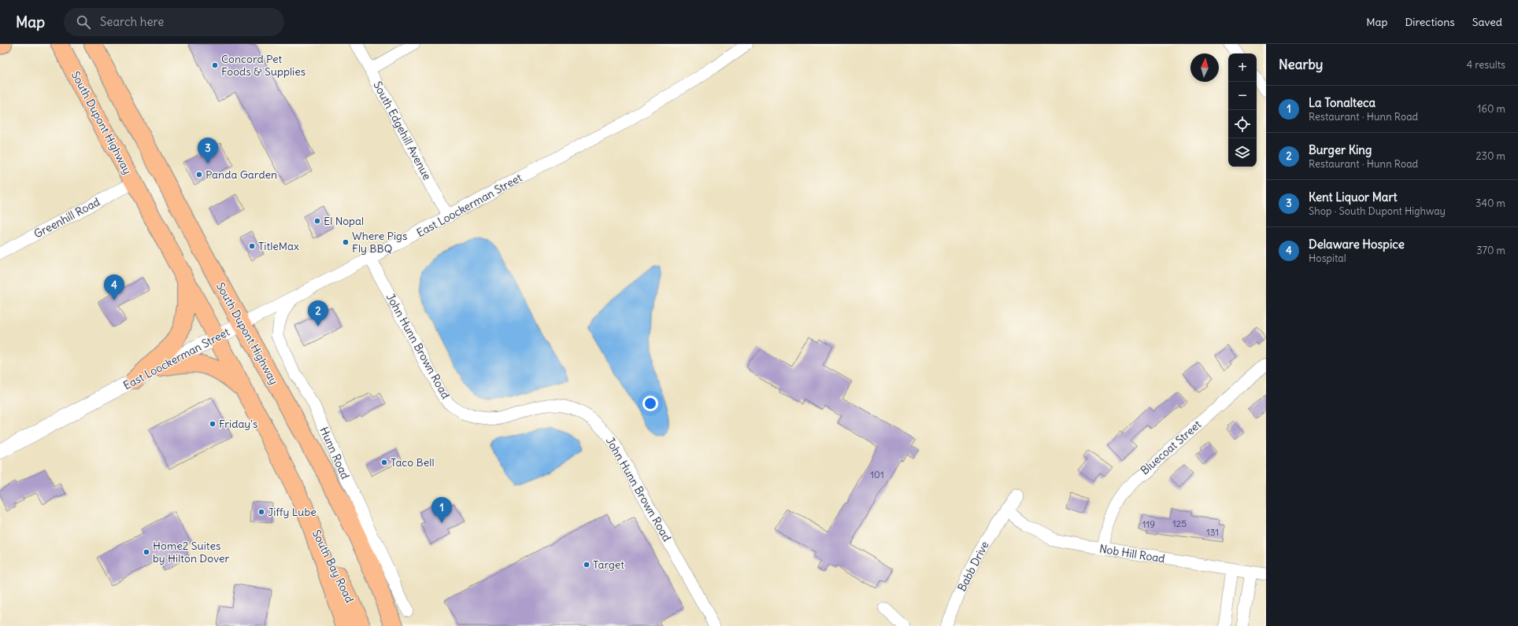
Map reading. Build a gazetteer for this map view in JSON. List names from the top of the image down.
{
  "streets": {
    "highway": ["South Dupont Highway", "South Bay Road"],
    "street": [
      "South Edgehill Avenue",
      "East Loockerman Street",
      "Greenhill Road",
      "John Hunn Brown Road",
      "Bluecoat Street",
      "Hunn Road",
      "Nob Hill Road",
      "Babb Drive"
    ]
  },
  "crossings": [
    ["South Dupont Highway", "East Loockerman Street"],
    ["South Dupont Highway", "Greenhill Road"],
    ["South Dupont Highway", "South Bay Road"],
    ["South Edgehill Avenue", "East Loockerman Street"],
    ["East Loockerman Street", "John Hunn Brown Road"],
    ["East Loockerman Street", "Hunn Road"],
    ["Bluecoat Street", "Nob Hill Road"],
    ["Nob Hill Road", "Babb Drive"]
  ],
  "places": [
    "Concord Pet Foods & Supplies",
    "Panda Garden",
    "El Nopal",
    "Where Pigs Fly BBQ",
    "TitleMax",
    "Friday's",
    "Taco Bell",
    "Jiffy Lube",
    "Home2 Suites by Hilton Dover",
    "Target"
  ],
  "house_numbers": [
    "101",
    "125",
    "119",
    "131"
  ],
  "north": "top",
  "page": {
    "header": "Map",
    "search": "Search here",
    "nav": ["Map", "Directions", "Saved"],
    "heading": ["Nearby", "4 results"],
    "map_buttons": ["+", "−"],
    "list": [
      {
        "mark": "1",
        "name": "La Tonalteca",
        "note": "Restaurant · Hunn Road",
        "value": "160 m"
      },
      {
        "mark": "2",
        "name": "Burger King",
        "note": "Restaurant · Hunn Road",
        "value": "230 m"
      },
      {
        "mark": "3",
        "name": "Kent Liquor Mart",
        "note": "Shop · South Dupont Highway",
        "value": "340 m"
      },
      {
        "mark": "4",
        "name": "Delaware Hospice",
        "note": "Hospital",
        "value": "370 m"
      }
    ],
    "pins": [
      "3",
      "4",
      "2",
      "1"
    ]
  }
}
